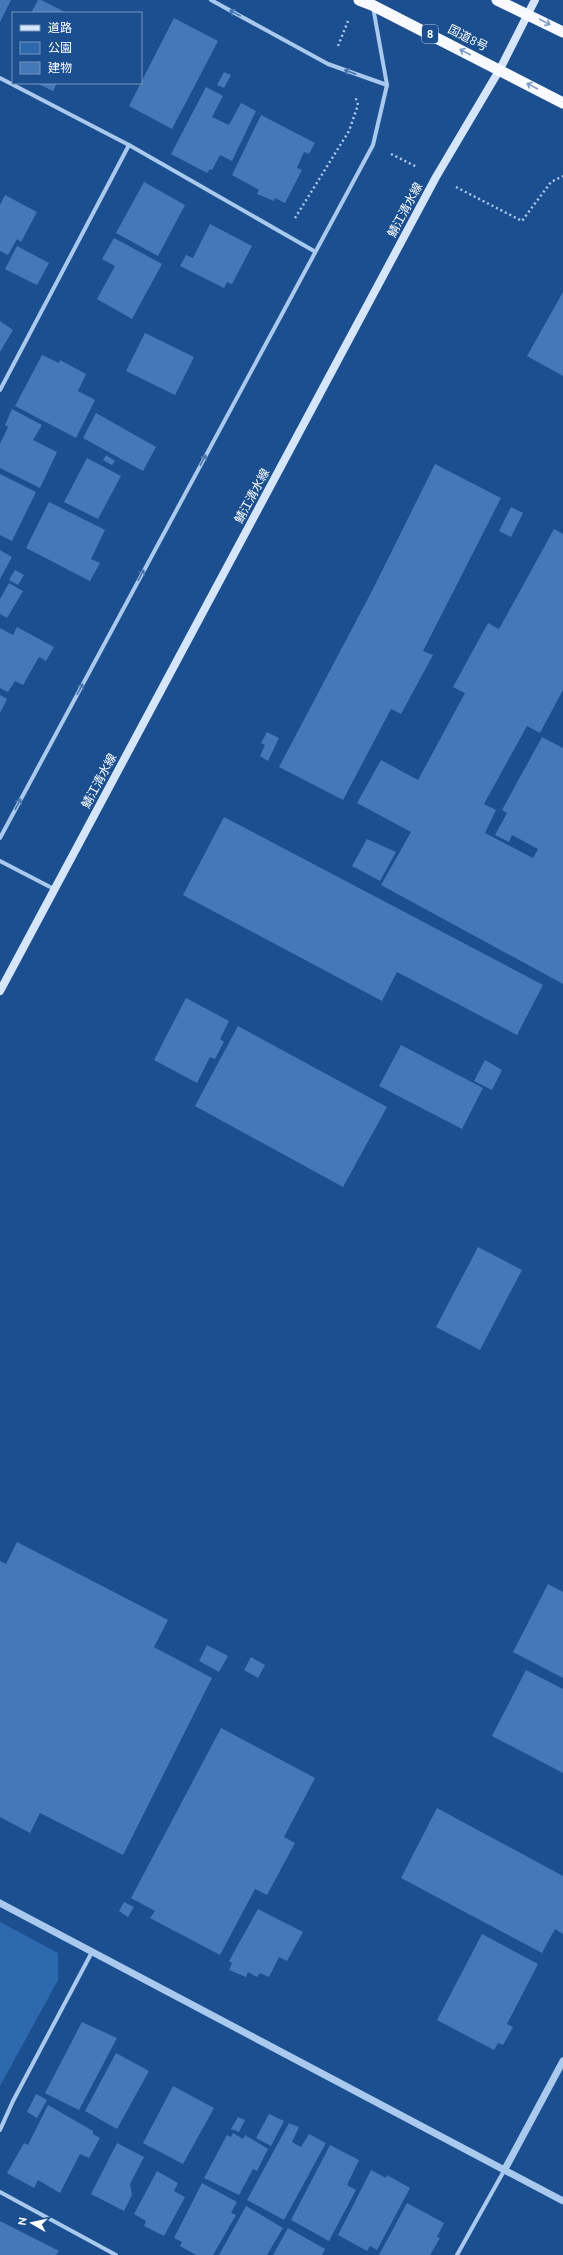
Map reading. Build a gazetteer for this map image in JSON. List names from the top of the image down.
{
  "streets": {
    "highway": ["8", "国道8号"],
    "main road": ["鯖江清水線"]
  },
  "crossings": [
    ["国道8号", "鯖江清水線"]
  ],
  "legend": ["道路", "公園", "建物"],
  "north": "left"
}
